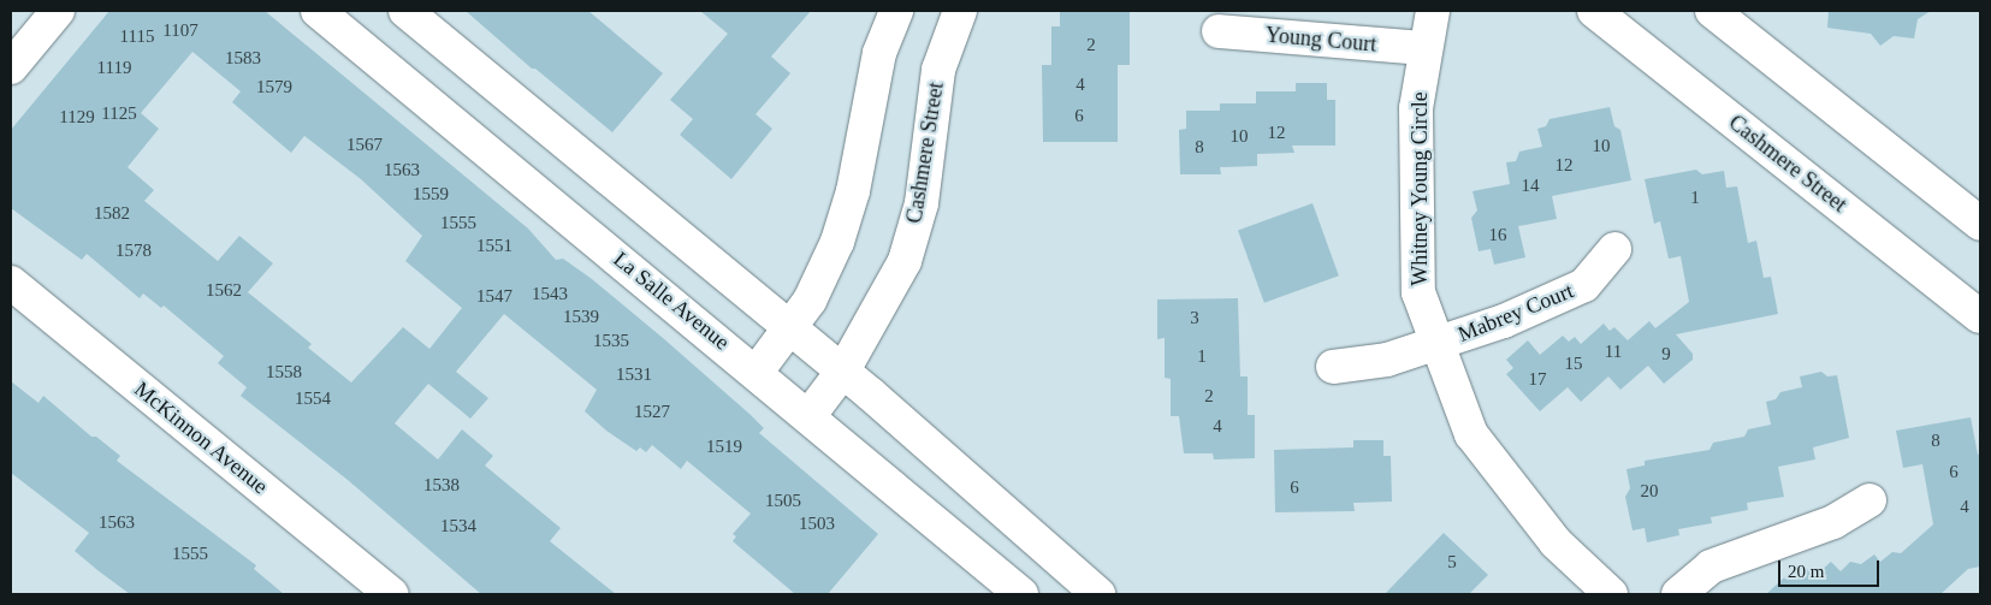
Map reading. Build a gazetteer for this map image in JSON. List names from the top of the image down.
{
  "streets": {
    "street": [
      "Young Court",
      "Cashmere Street",
      "Whitney Young Circle",
      "La Salle Avenue",
      "Mabrey Court",
      "McKinnon Avenue"
    ]
  },
  "crossings": [
    ["Young Court", "Whitney Young Circle"],
    ["Cashmere Street", "La Salle Avenue"],
    ["Whitney Young Circle", "Mabrey Court"]
  ],
  "house_numbers": [
    "1107",
    "1115",
    "2",
    "1583",
    "1119",
    "4",
    "1579",
    "1125",
    "6",
    "1129",
    "12",
    "10",
    "1567",
    "10",
    "8",
    "12",
    "1563",
    "14",
    "1559",
    "1",
    "1582",
    "1555",
    "16",
    "1551",
    "1578",
    "1562",
    "1543",
    "1547",
    "1539",
    "3",
    "1535",
    "11",
    "9",
    "1",
    "15",
    "1558",
    "1531",
    "17",
    "2",
    "1554",
    "1527",
    "4",
    "8",
    "1519",
    "6",
    "1538",
    "6",
    "20",
    "1505",
    "4",
    "1563",
    "1503",
    "1534",
    "1555",
    "5"
  ],
  "scale_bar": "20 m"
}
